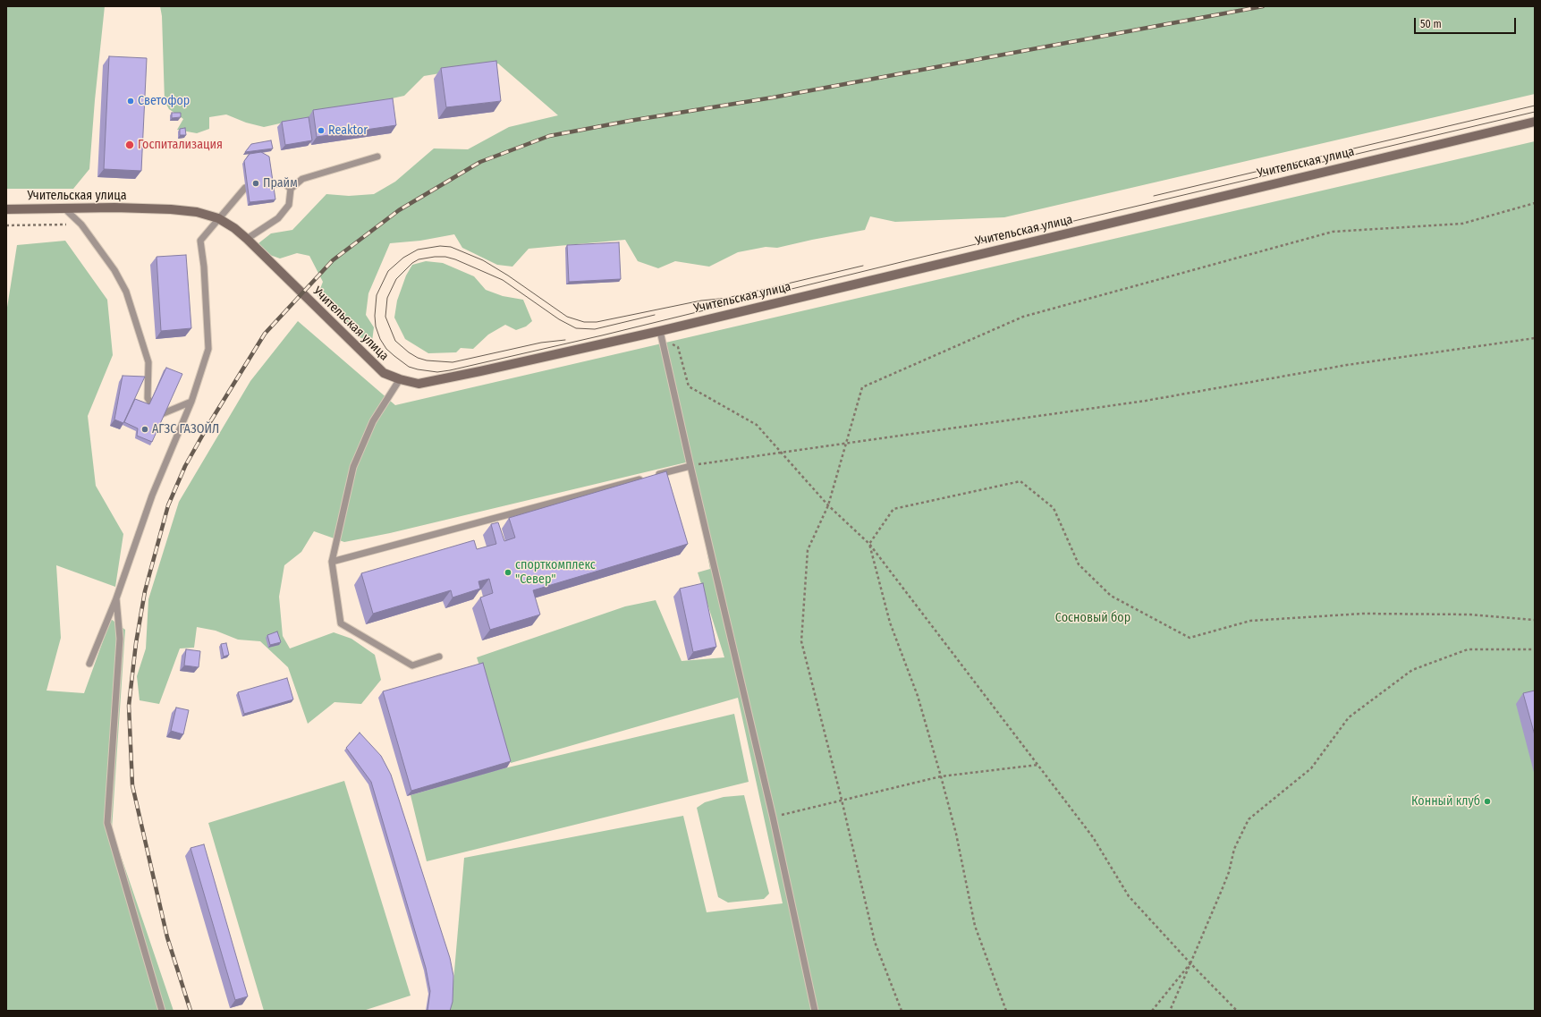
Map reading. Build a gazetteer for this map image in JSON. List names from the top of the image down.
{
  "streets": {
    "main road": ["Учительская улица"]
  },
  "parks": ["Сосновый бор"],
  "places": [
    "Светофор",
    "Reaktor",
    "Госпитализация",
    "Прайм",
    "АГЗС ГАЗОЙЛ",
    "спорткомплекс \"Север\"",
    "Конный клуб"
  ],
  "scale_bar": "50 m"
}
